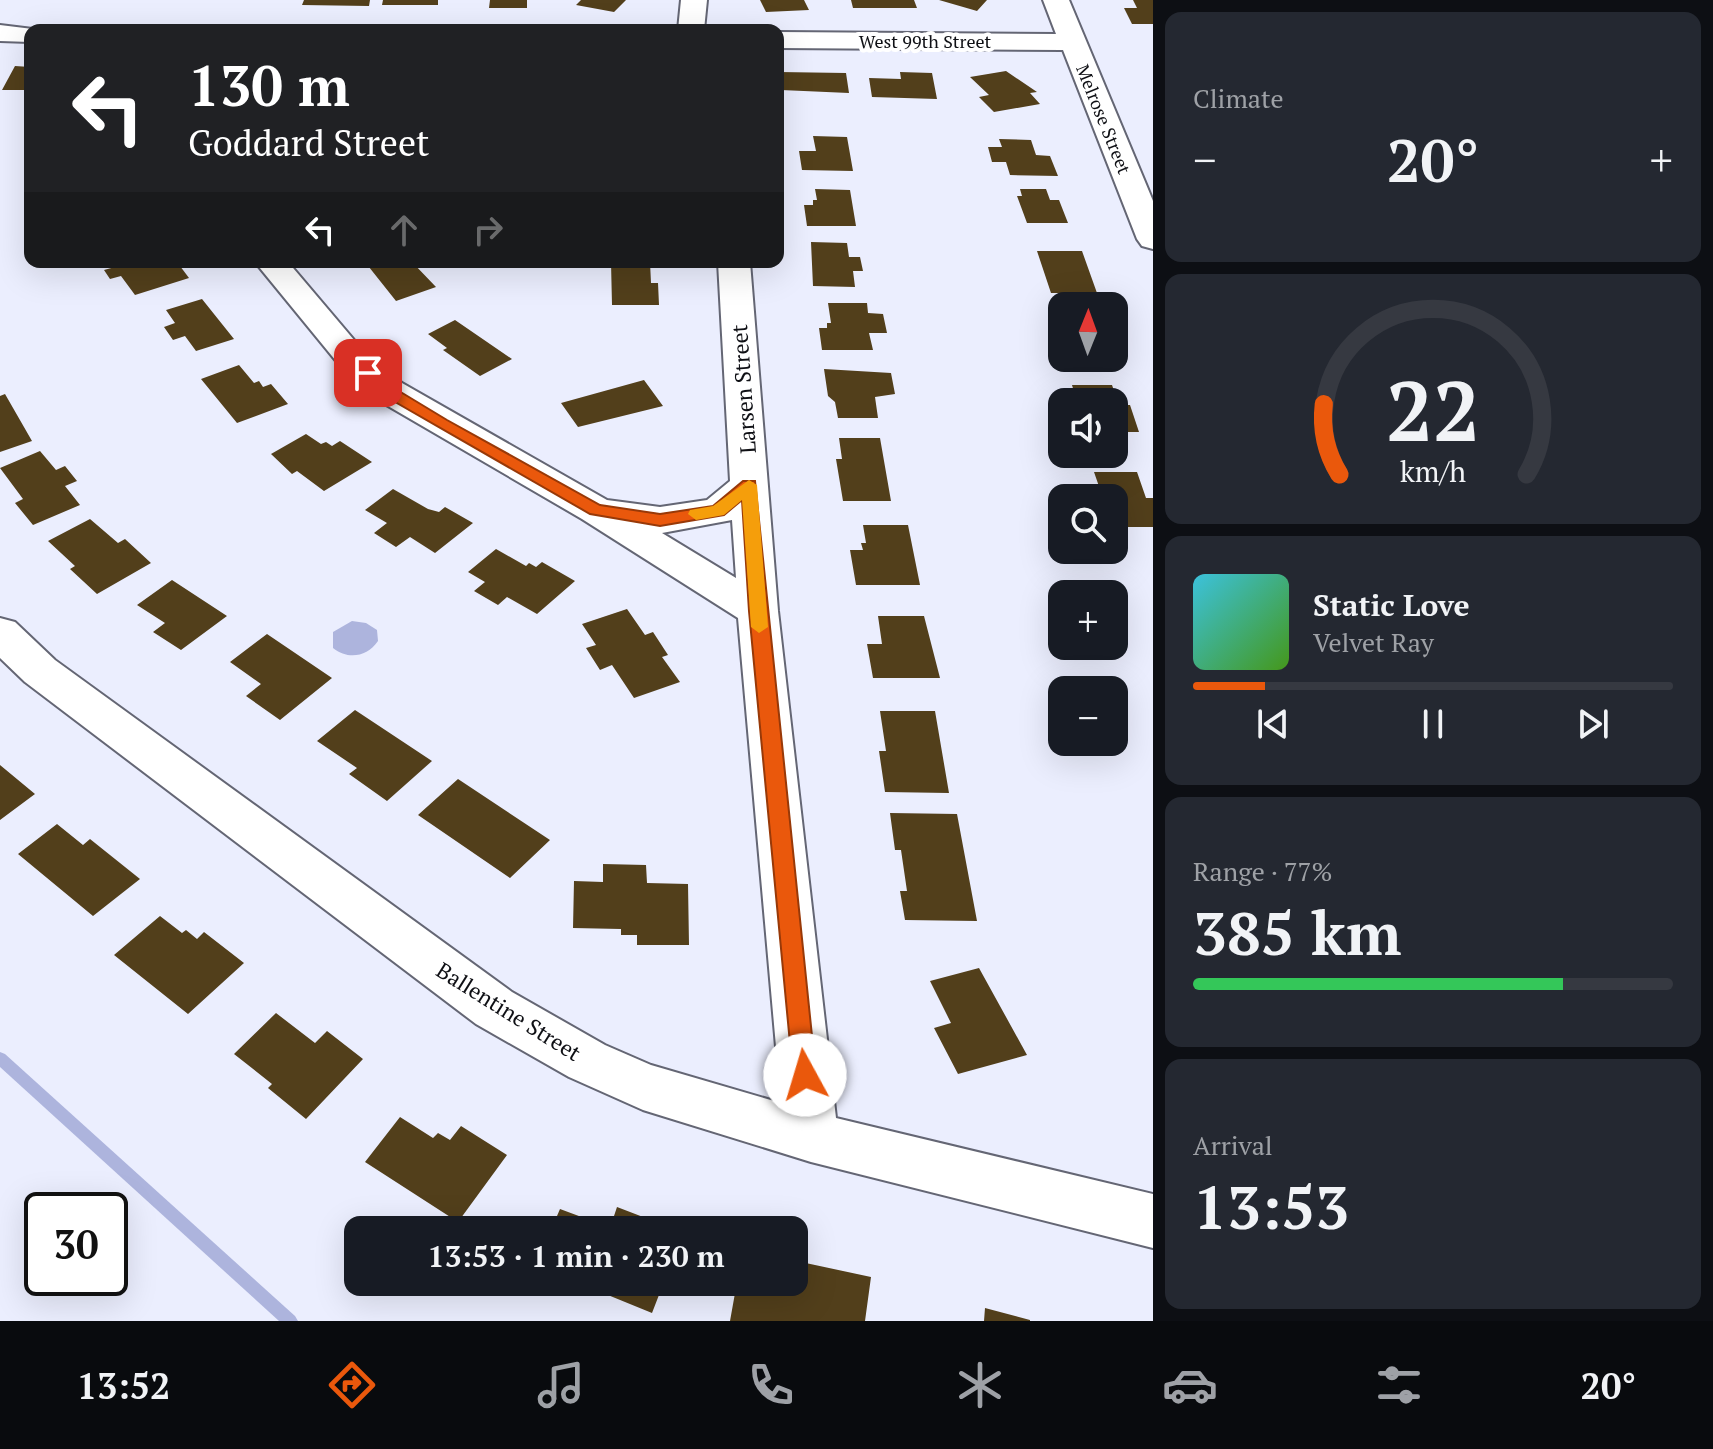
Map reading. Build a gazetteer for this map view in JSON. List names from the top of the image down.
{
  "streets": {
    "street": [
      "West 99th Street",
      "Melrose Street",
      "Larsen Street",
      "Ballentine Street"
    ]
  },
  "crossings": [
    ["West 99th Street", "Melrose Street"],
    ["Larsen Street", "Ballentine Street"]
  ],
  "north": "top",
  "page": {
    "tile": [
      "Climate",
      ["Range · 77%", "385 km"],
      ["Arrival", "13:53"]
    ],
    "turn": ["130 m", "Goddard Street"],
    "heat": ["−", "20°", "+"],
    "map_buttons": ["+", "−"],
    "song": ["Static Love", "Velvet Ray"],
    "limit": "30",
    "trip": "13:53 · 1 min · 230 m",
    "tabs": ["13:52", "20°"],
    "gauge": ["22", "km/h"]
  }
}
